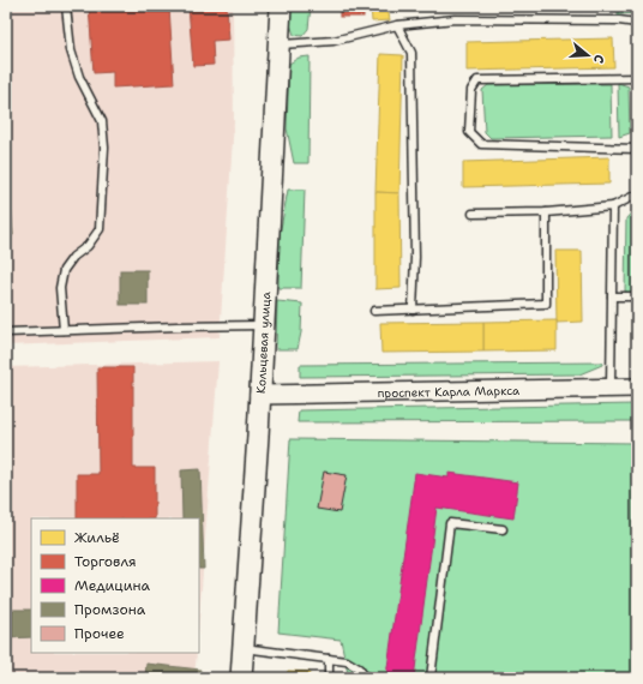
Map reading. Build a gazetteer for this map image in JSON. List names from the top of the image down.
{
  "streets": {
    "main road": ["Кольцевая улица"],
    "street": ["проспект Карла Маркса"]
  },
  "crossings": [
    ["Кольцевая улица", "проспект Карла Маркса"]
  ],
  "legend": [
    "Жильё",
    "Торговля",
    "Медицина",
    "Промзона",
    "Прочее"
  ],
  "north": "right"
}
